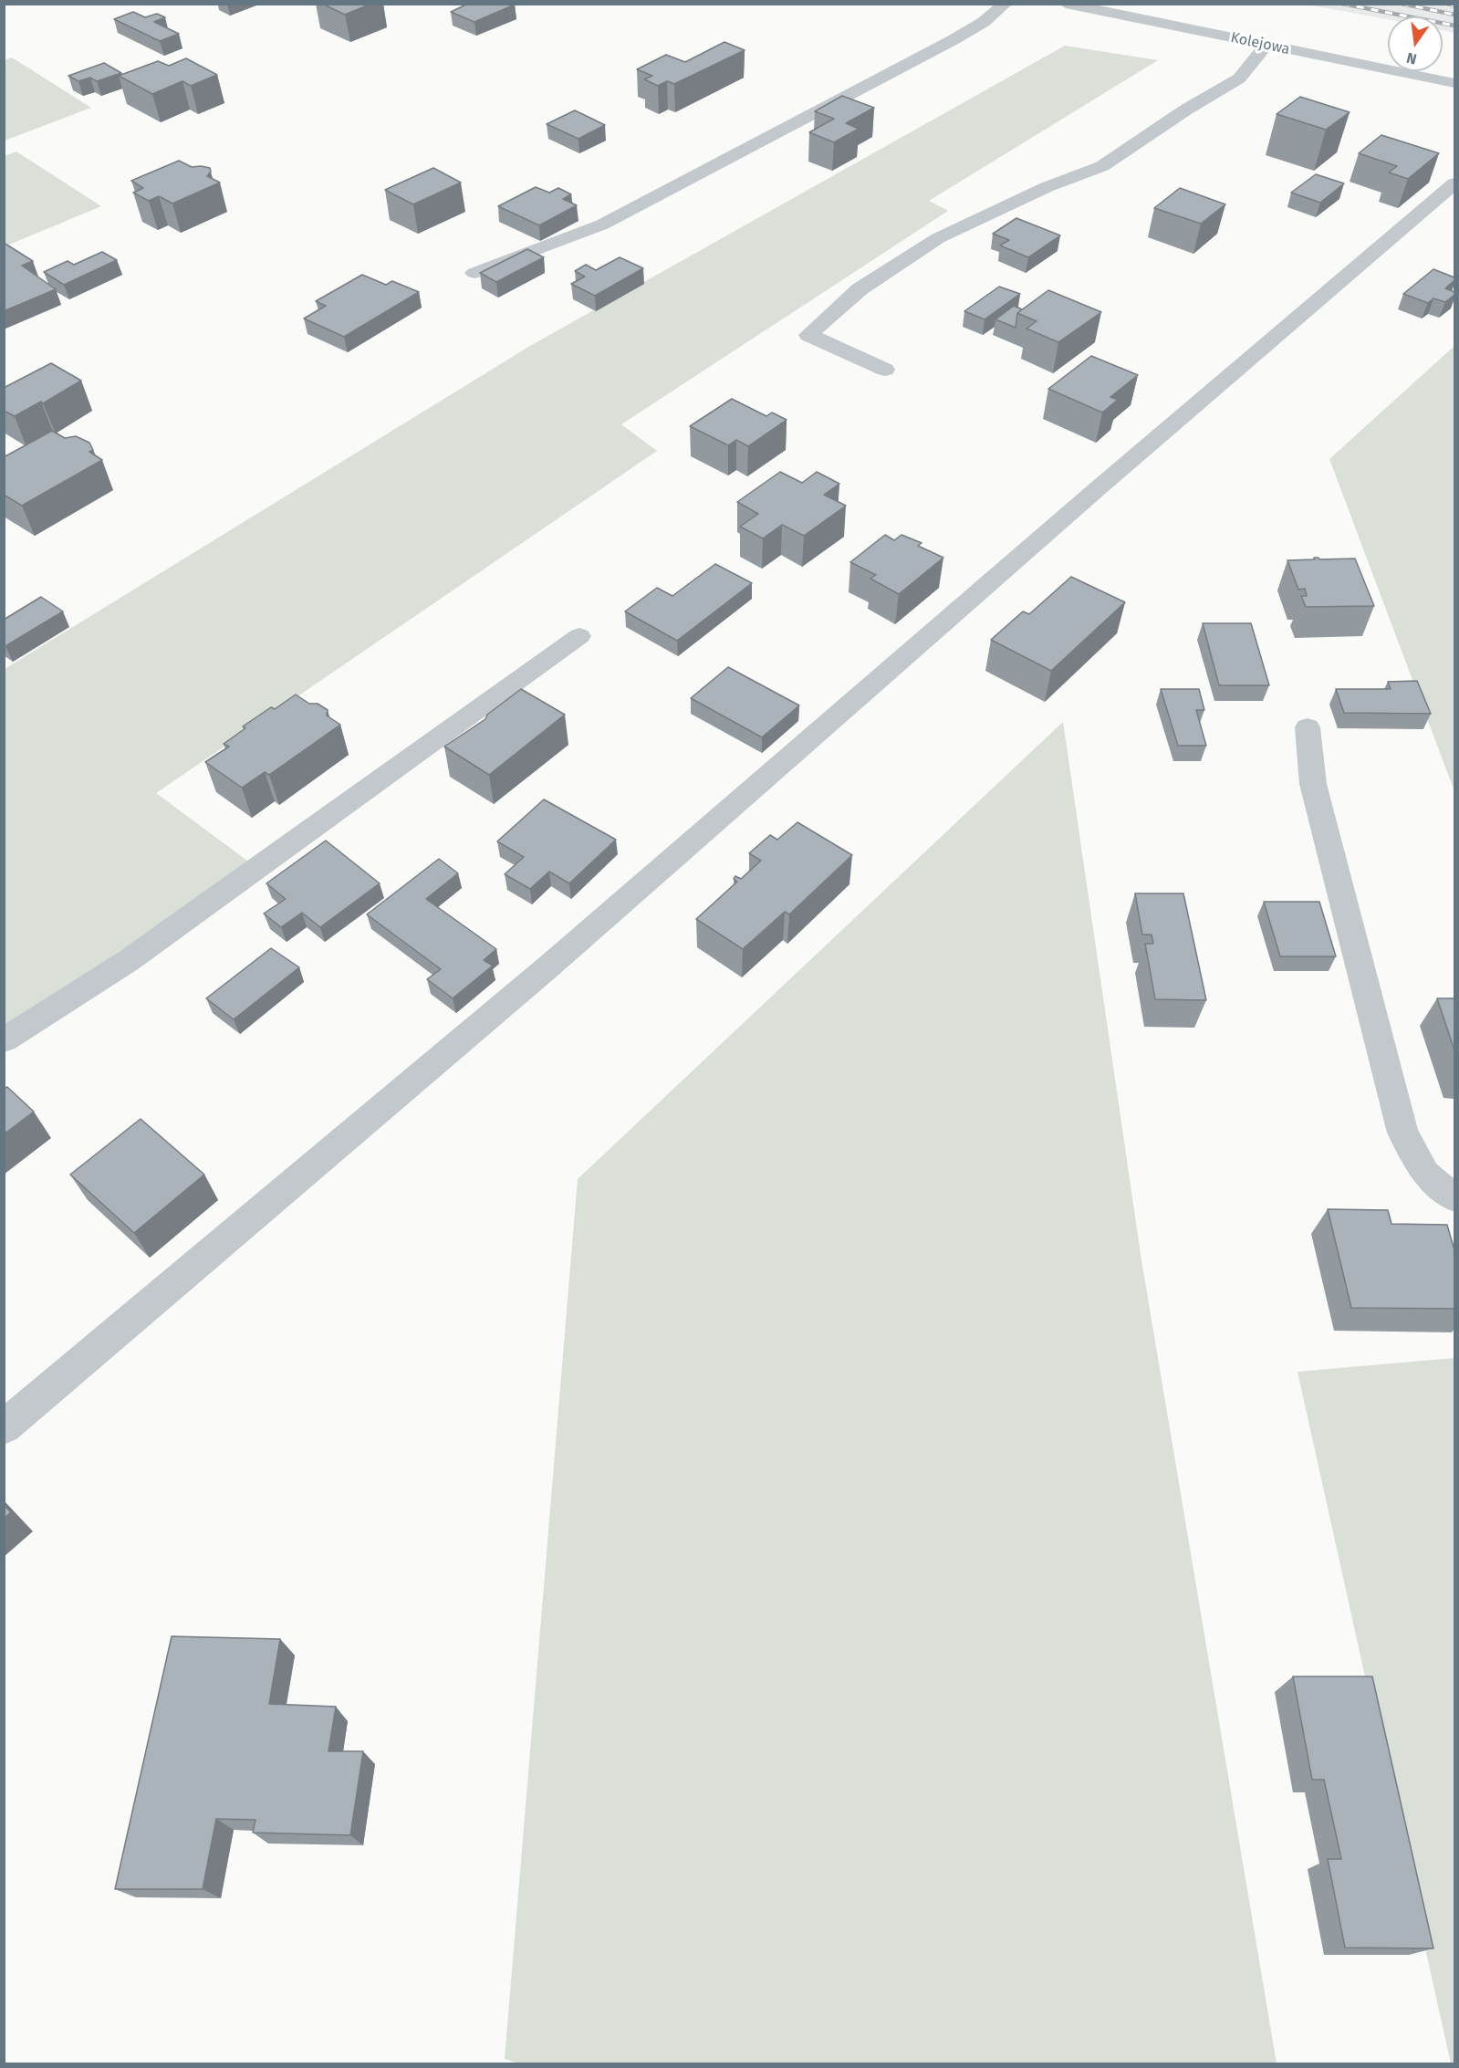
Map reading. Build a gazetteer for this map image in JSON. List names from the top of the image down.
{
  "streets": {
    "street": ["Kolejowa"]
  },
  "north": "bottom"
}
